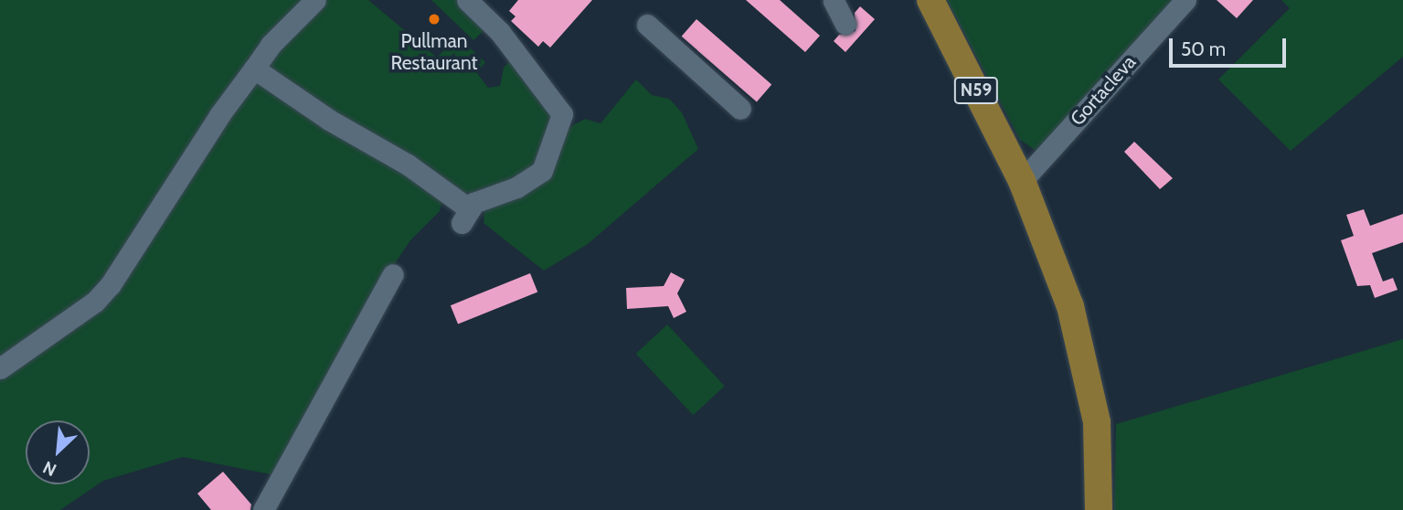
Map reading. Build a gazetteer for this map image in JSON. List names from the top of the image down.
{
  "streets": {
    "main road": ["N59"],
    "street": ["Gortacleva"]
  },
  "crossings": [
    ["N59", "Gortacleva"]
  ],
  "places": ["Pullman Restaurant"],
  "scale_bar": "50 m",
  "north": "bottom left"
}
